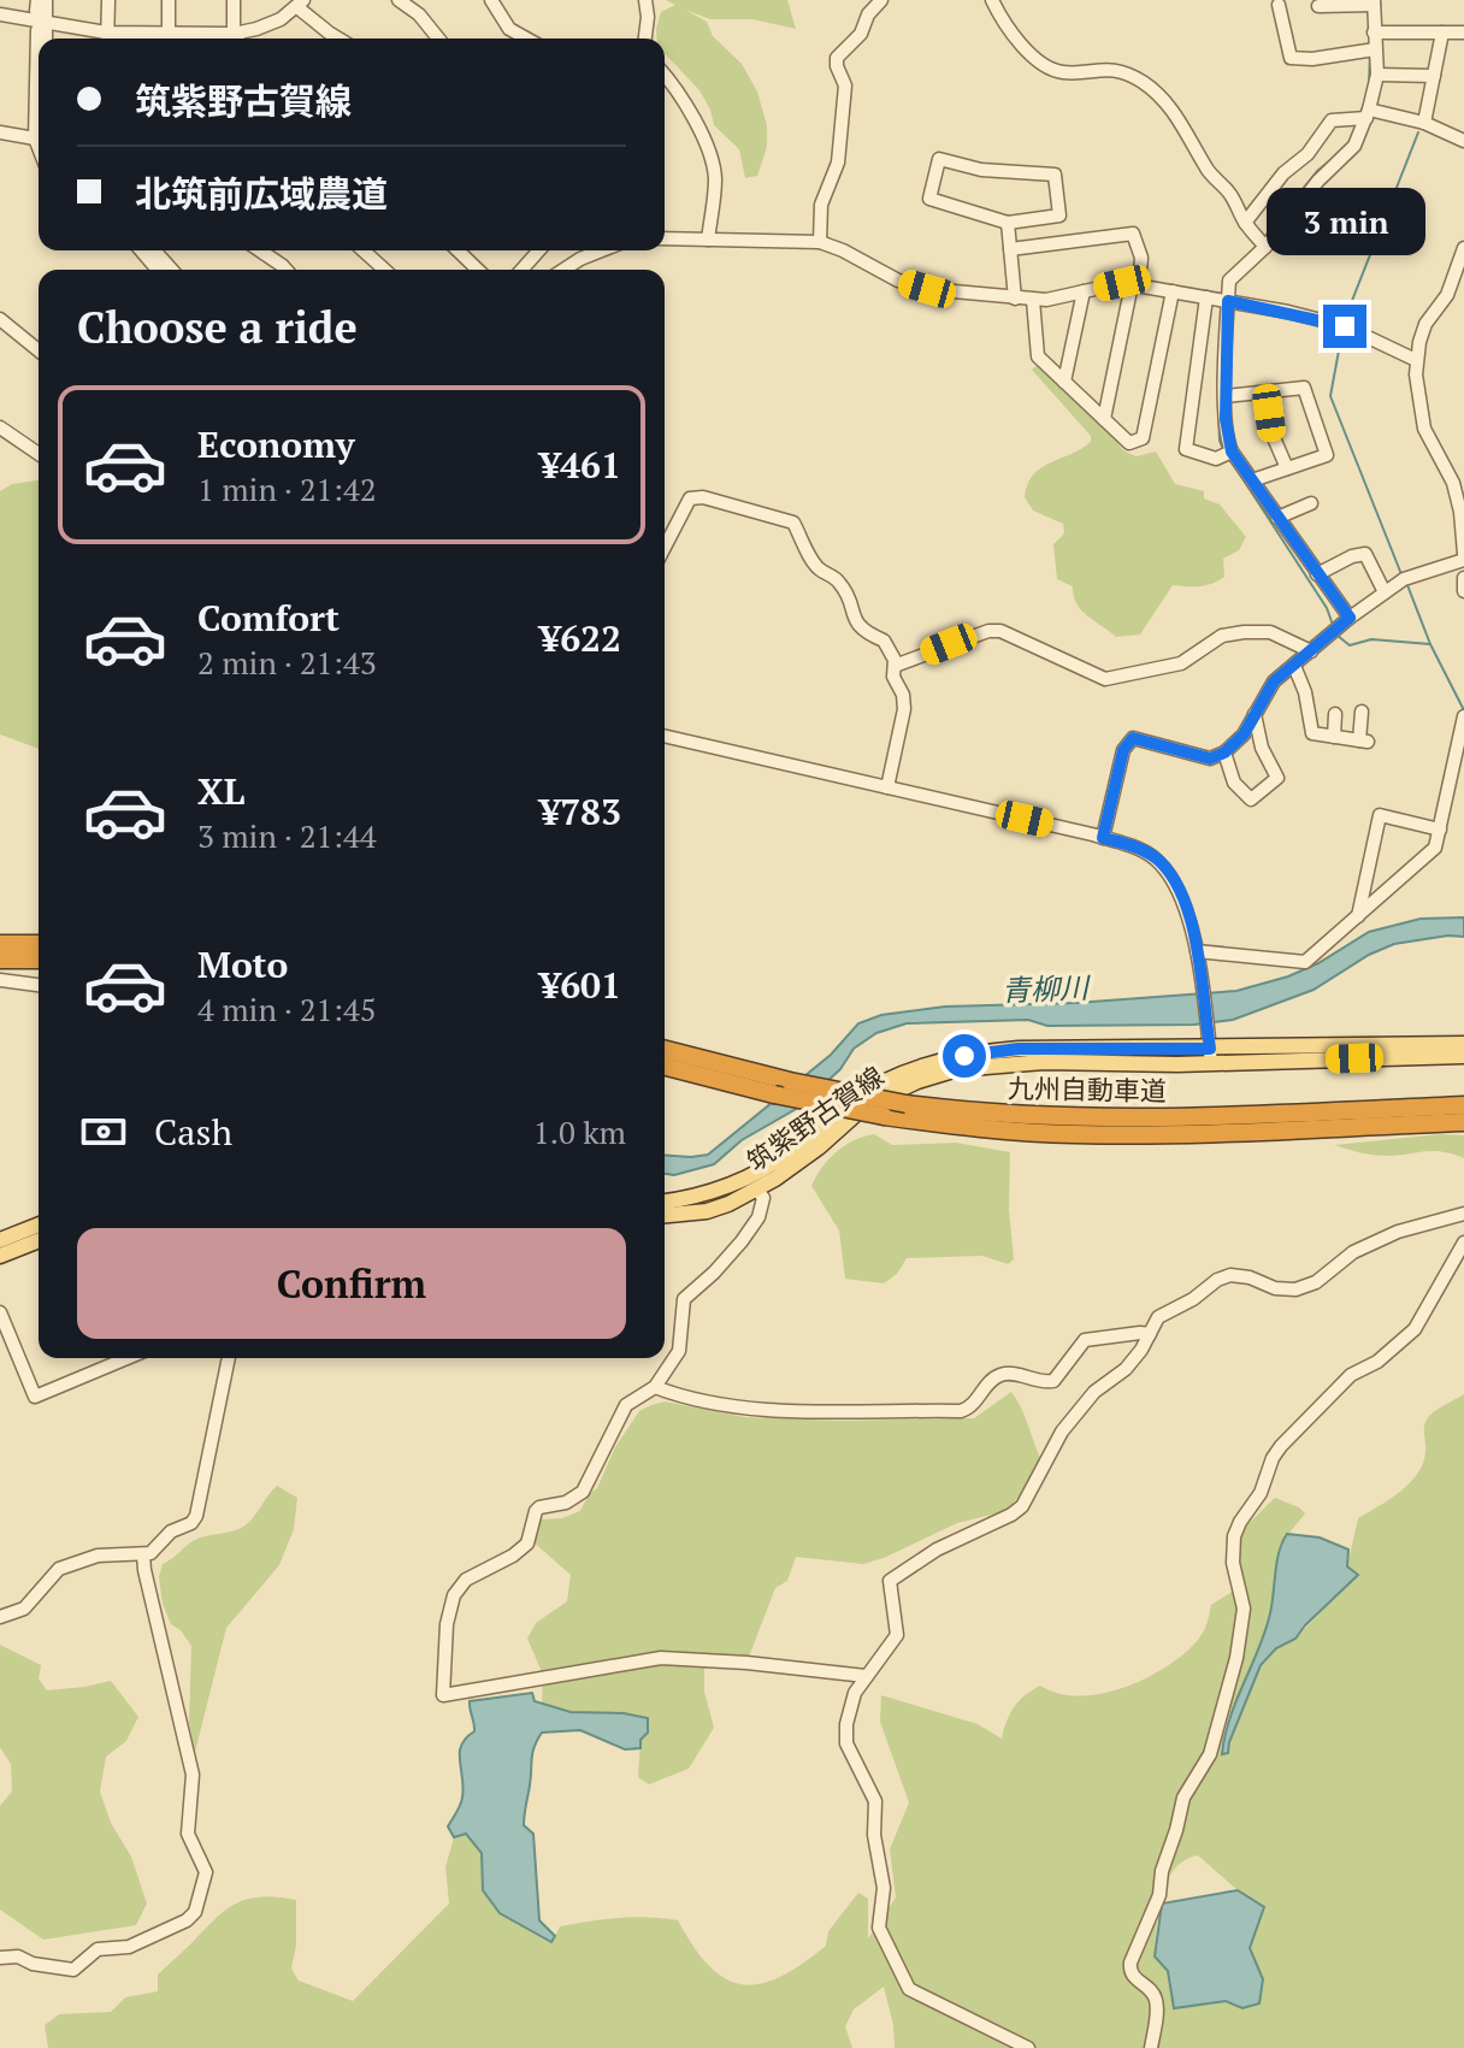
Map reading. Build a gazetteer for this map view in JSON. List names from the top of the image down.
{
  "streets": {
    "highway": ["九州自動車道"],
    "main road": ["筑紫野古賀線"]
  },
  "water": ["青柳川"],
  "page": {
    "banner": ["筑紫野古賀線", "北筑前広域農道"],
    "bubble": "3 min",
    "heading": "Choose a ride",
    "list": [
      {
        "name": "Economy",
        "note": "1 min · 21:42",
        "value": "¥461"
      },
      {
        "name": "Comfort",
        "note": "2 min · 21:43",
        "value": "¥622"
      },
      {
        "name": "XL",
        "note": "3 min · 21:44",
        "value": "¥783"
      },
      {
        "name": "Moto",
        "note": "4 min · 21:45",
        "value": "¥601"
      }
    ],
    "pay": ["Cash", "1.0 km"],
    "buttons": "Confirm"
  }
}
